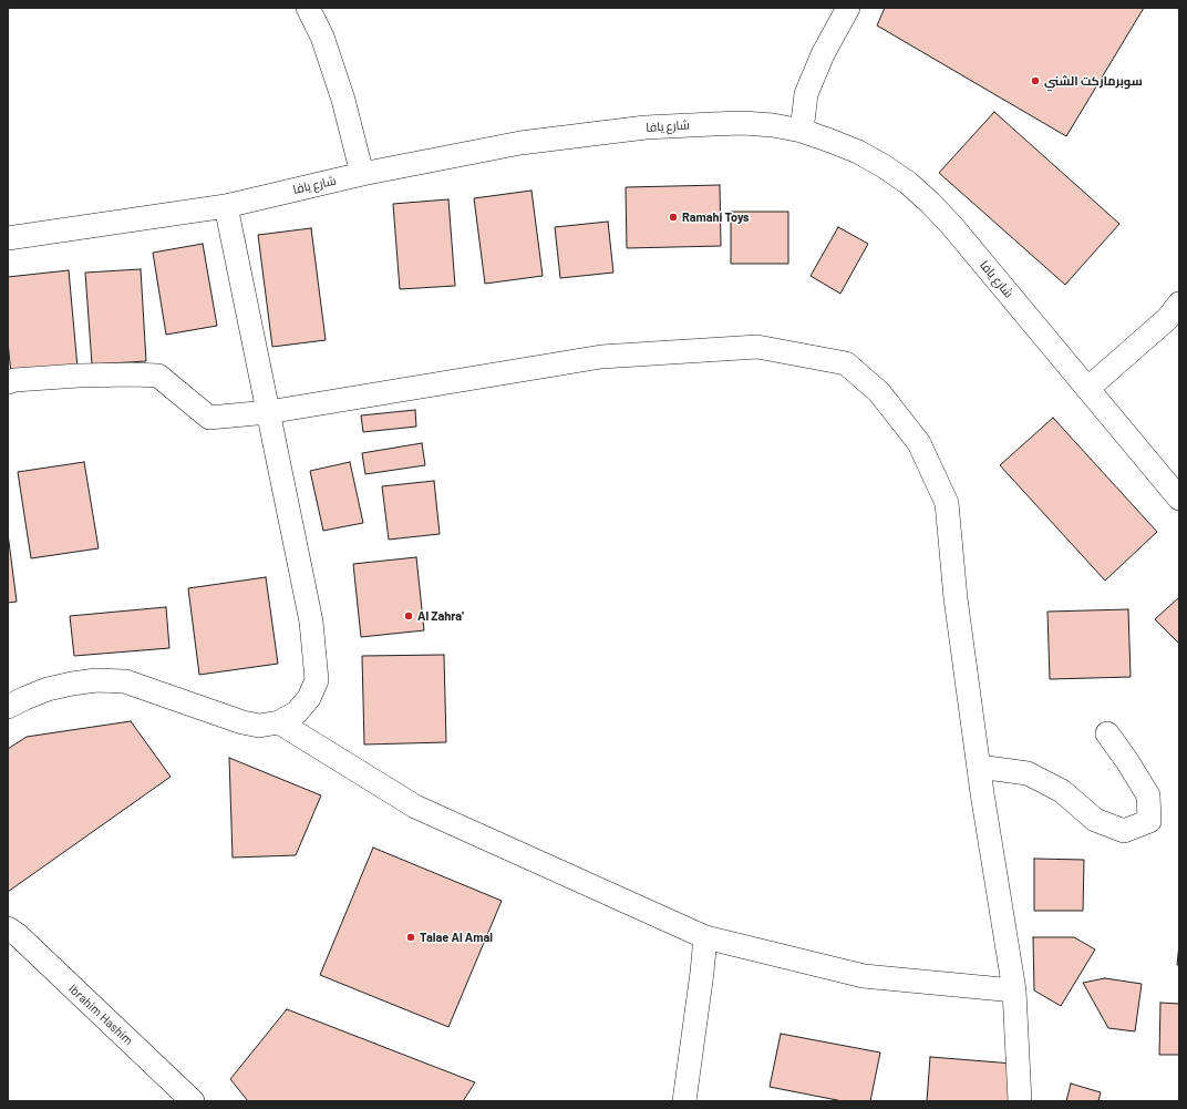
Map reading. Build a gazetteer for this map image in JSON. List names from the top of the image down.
{
  "streets": {
    "street": ["شارع يافا", "Ibrahim Hashim"]
  },
  "places": [
    "سوبرماركت الشني",
    "Ramahi Toys",
    "Al Zahra'",
    "Talae Al Amal"
  ]
}
